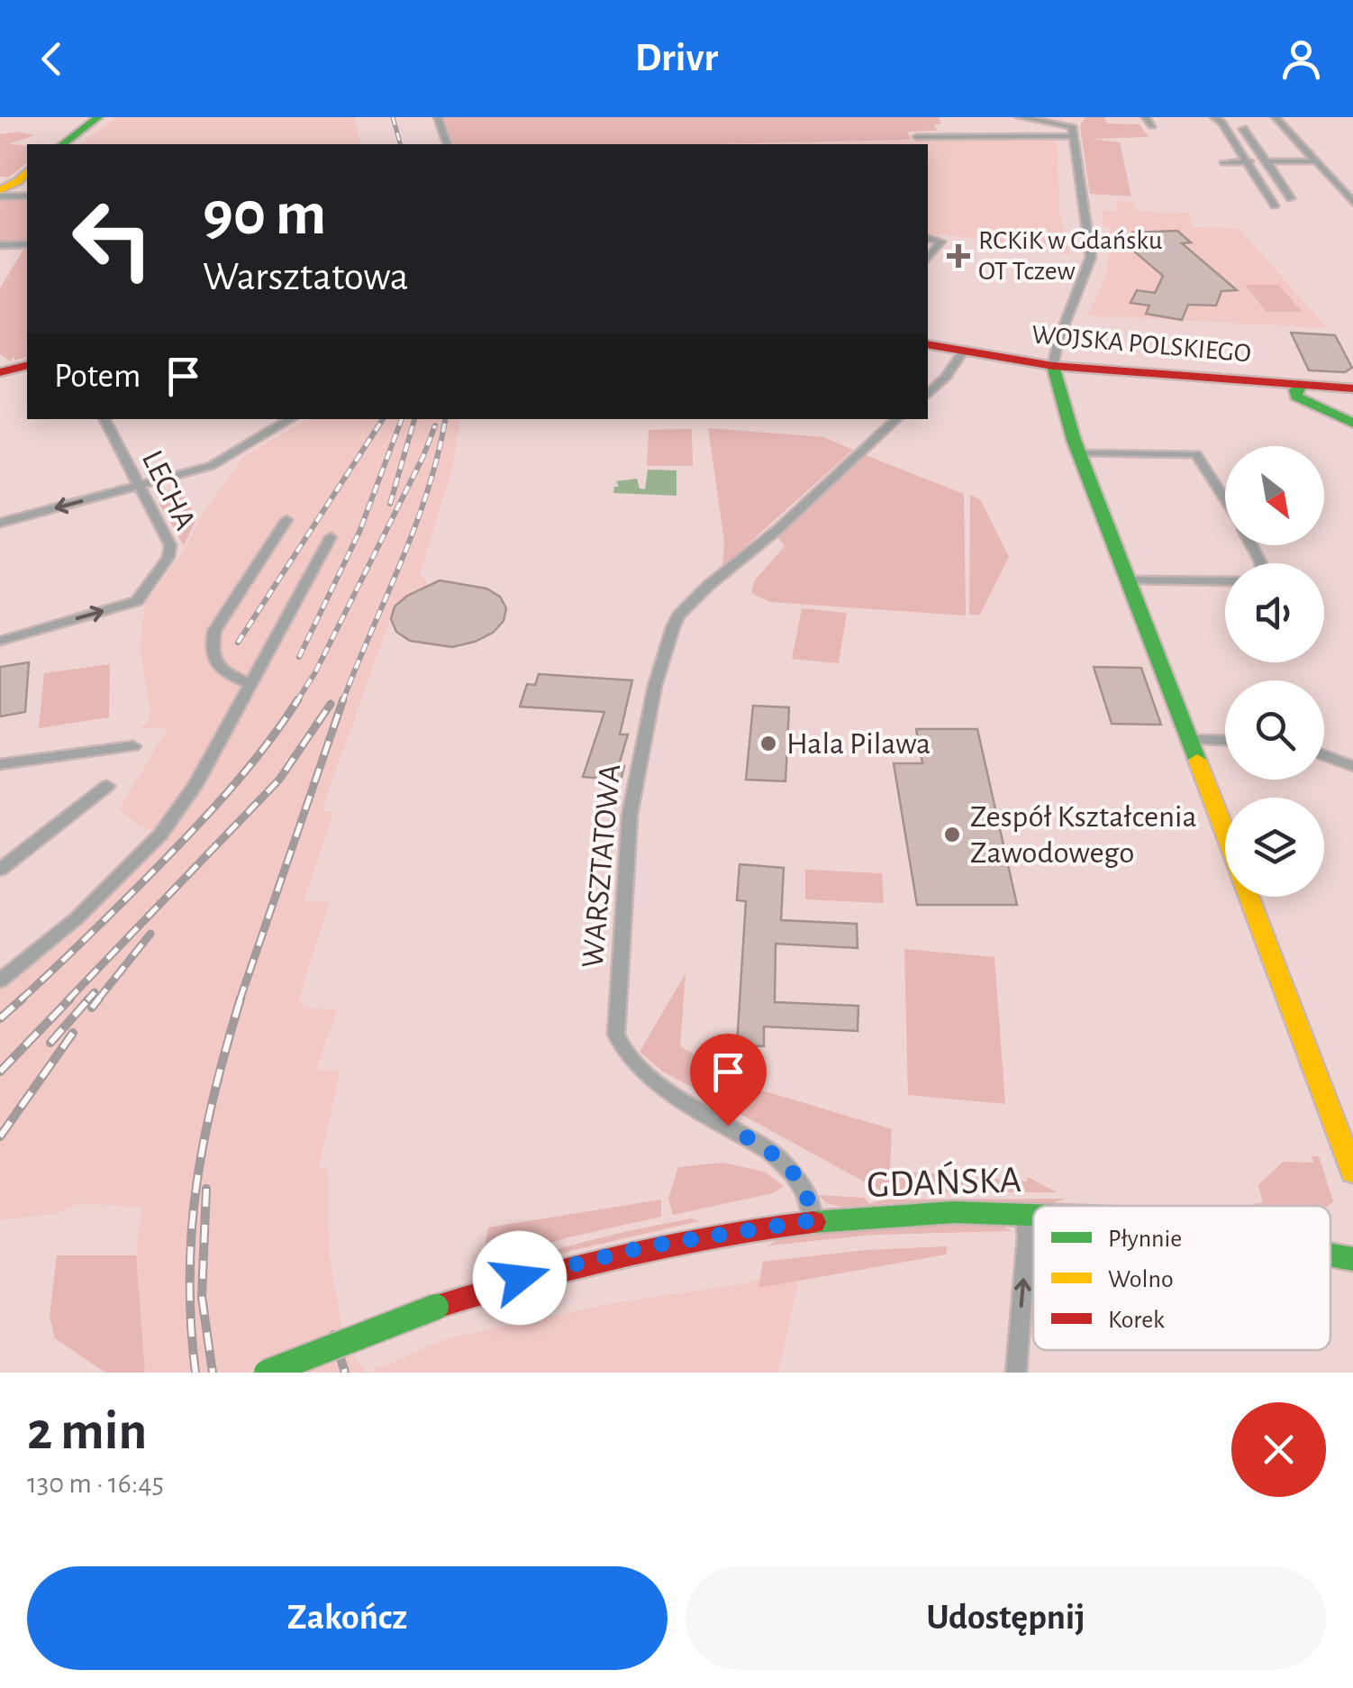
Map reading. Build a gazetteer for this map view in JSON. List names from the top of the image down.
{
  "streets": {
    "street": [
      "WOJSKA POLSKIEGO",
      "LECHA",
      "WARSZTATOWA",
      "GDAŃSKA"
    ]
  },
  "crossings": [
    ["WARSZTATOWA", "GDAŃSKA"]
  ],
  "places": {
    "health": ["RCKiK w Gdańsku OT Tczew"],
    "other": ["Hala Pilawa", "Zespół Kształcenia Zawodowego"]
  },
  "legend": ["Płynnie", "Wolno", "Korek"],
  "north": "bottom right",
  "page": {
    "header": "Drivr",
    "turn": ["90 m", "Warsztatowa"],
    "then": "Potem",
    "heading": ["2 min", "130 m · 16:45"],
    "buttons": ["Zakończ", "Udostępnij"]
  }
}
